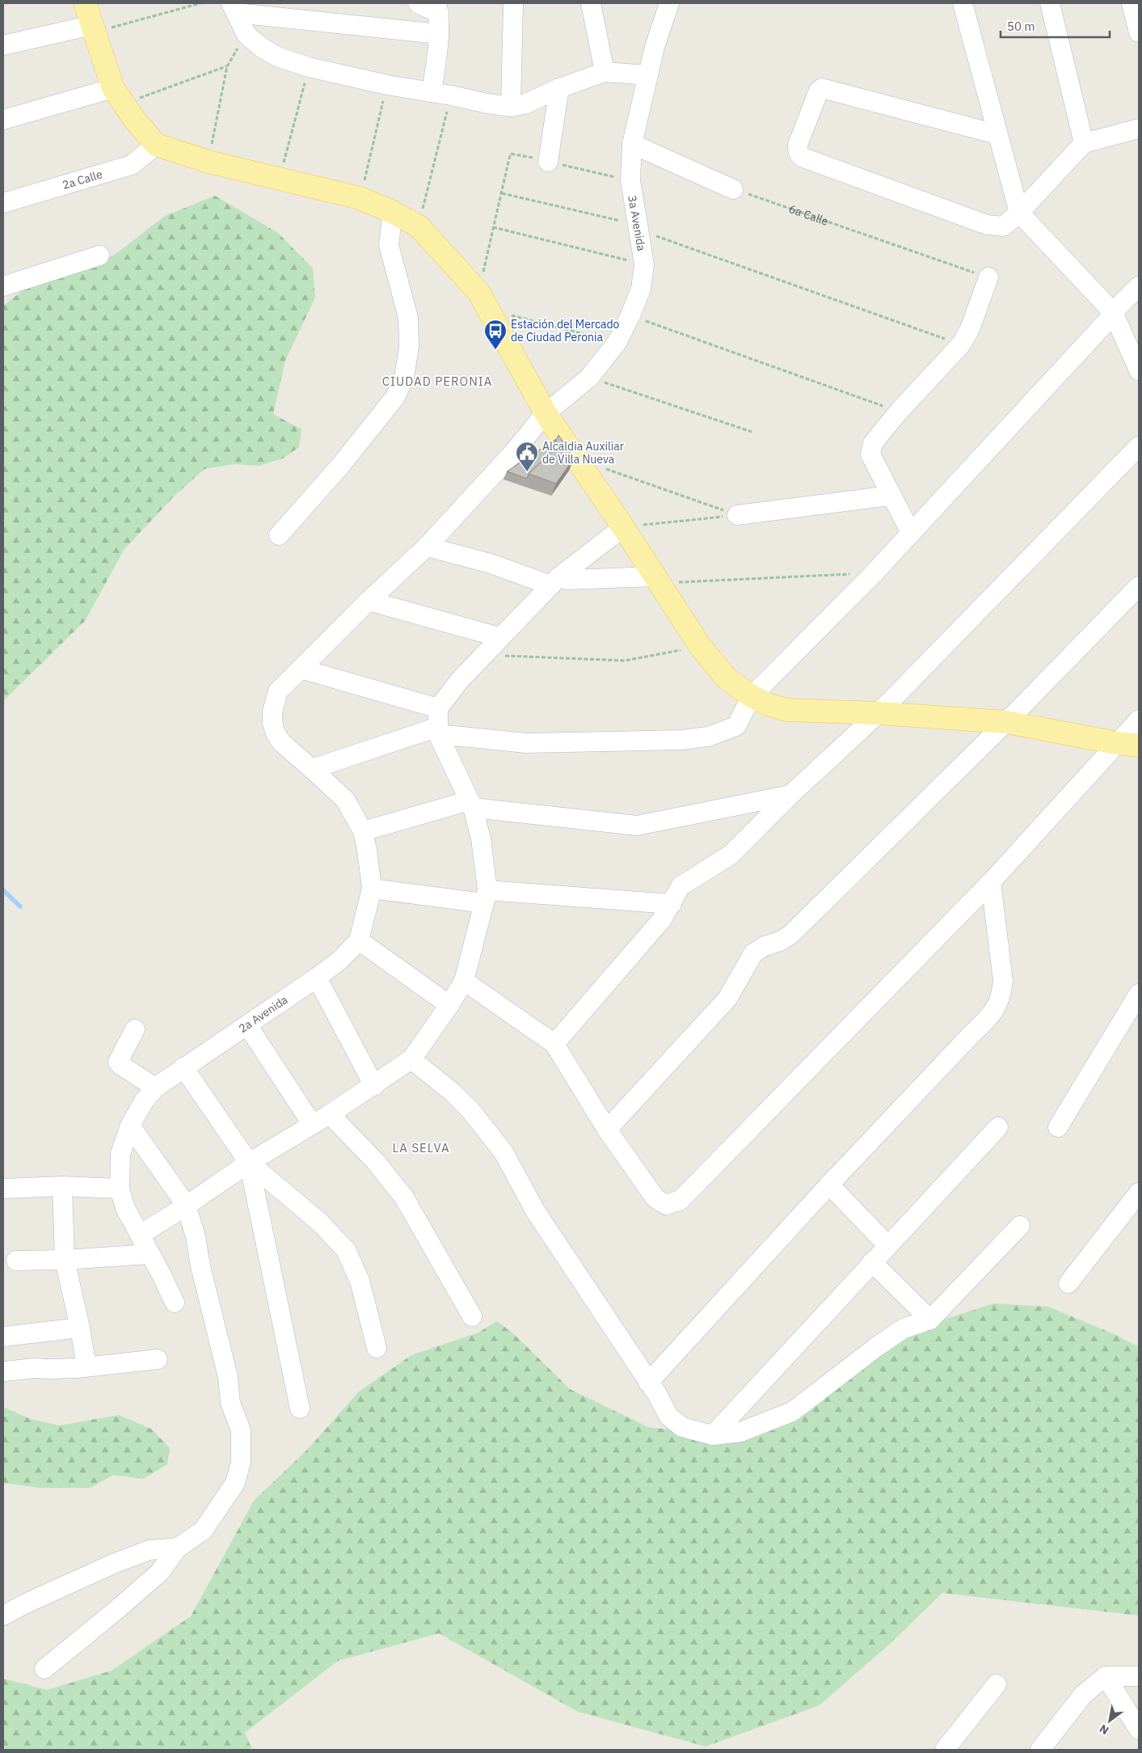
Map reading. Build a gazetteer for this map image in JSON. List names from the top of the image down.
{
  "streets": {
    "street": ["2a Calle", "3a Avenida", "2a Avenida"],
    "path": ["6a Calle"]
  },
  "districts": ["CIUDAD PERONIA", "LA SELVA"],
  "places": {
    "bus stop": ["Estación del Mercado de Ciudad Peronia"],
    "public building": ["Alcaldia Auxiliar de Villa Nueva"]
  },
  "scale_bar": "50 m",
  "north": "bottom left"
}
